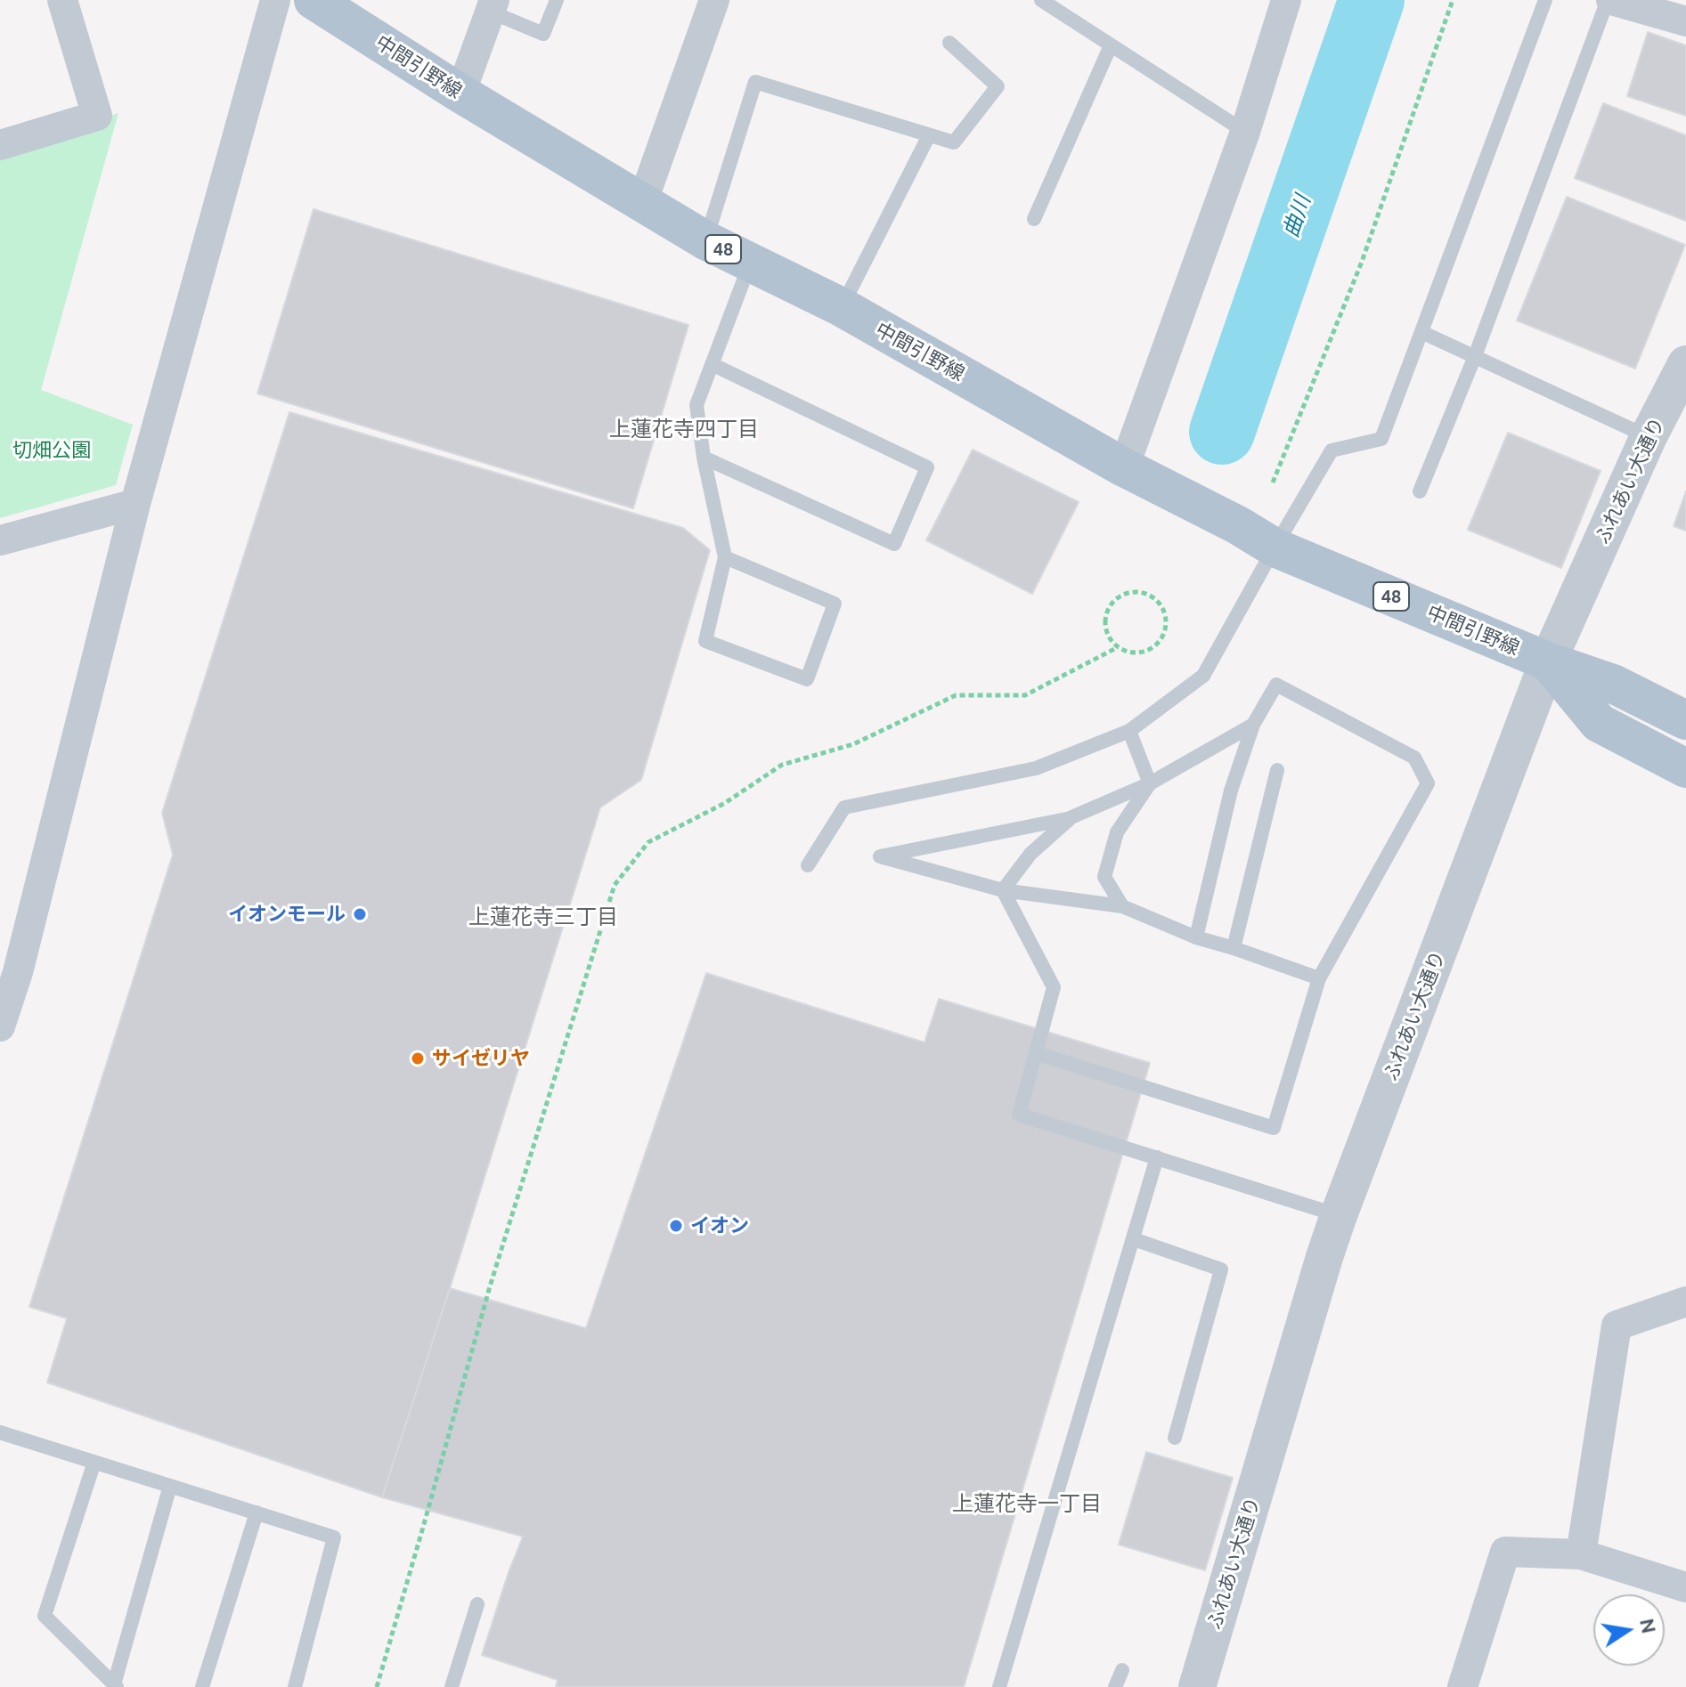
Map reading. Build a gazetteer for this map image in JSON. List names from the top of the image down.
{
  "streets": {
    "main road": ["中間引野線", "48"],
    "street": ["ふれあい大通り"]
  },
  "crossings": [
    ["中間引野線", "ふれあい大通り"]
  ],
  "districts": ["上蓮花寺四丁目", "上蓮花寺三丁目", "上蓮花寺一丁目"],
  "water": ["曲川"],
  "parks": ["切畑公園"],
  "places": ["イオンモール", "サイゼリヤ", "イオン"],
  "north": "right"
}
